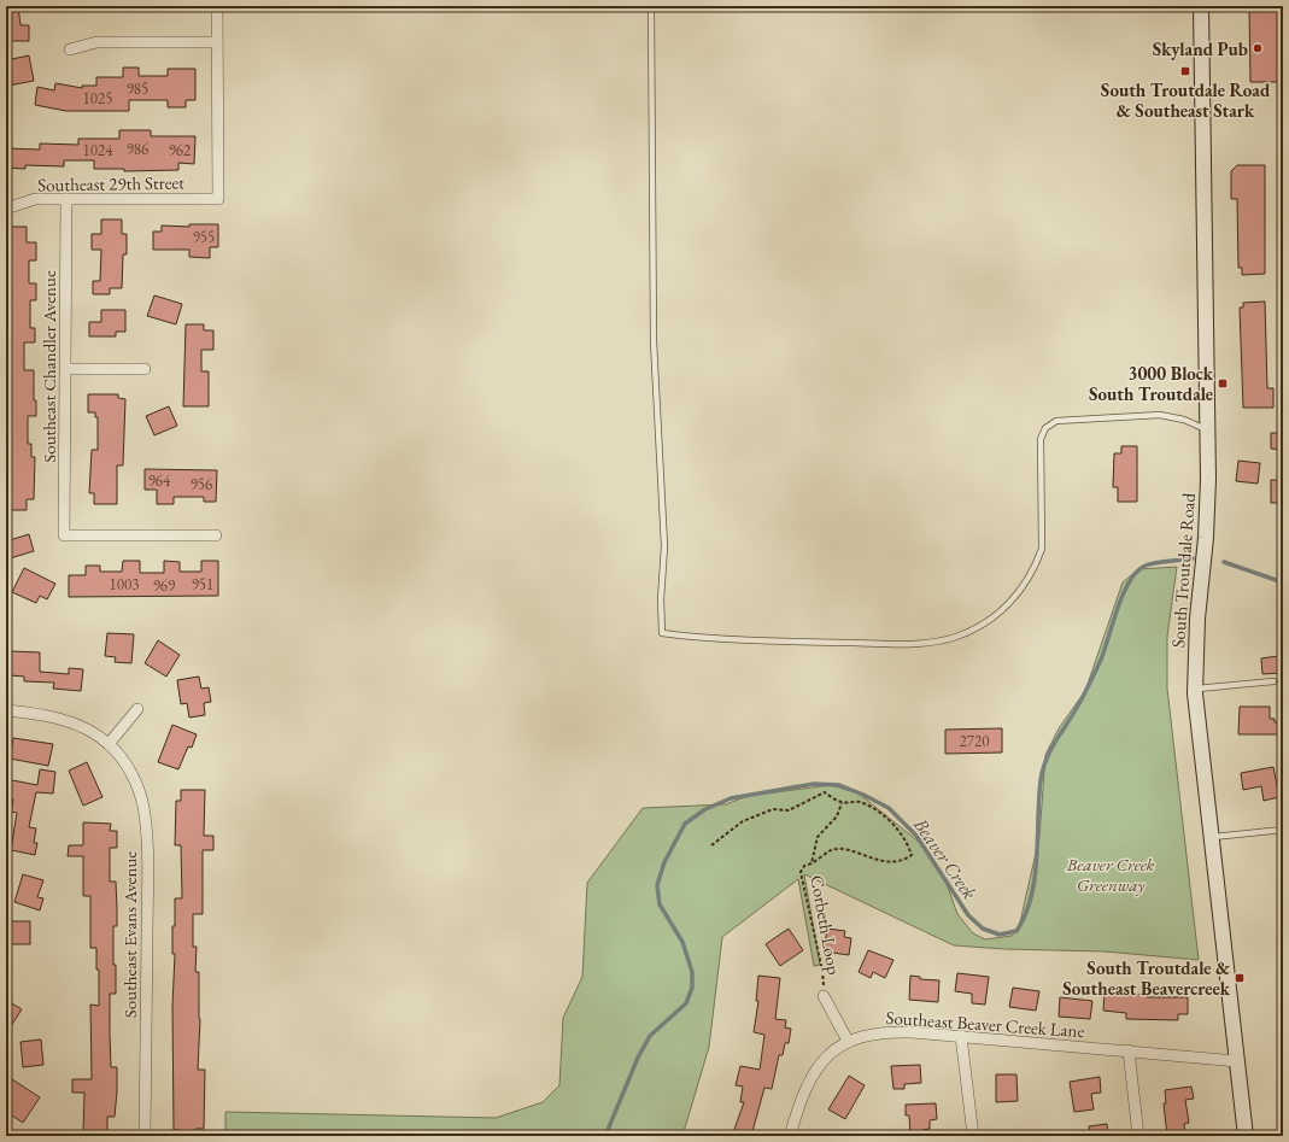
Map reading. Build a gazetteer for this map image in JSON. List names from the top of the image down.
{
  "streets": {
    "main road": ["South Troutdale Road"],
    "street": [
      "Southeast 29th Street",
      "Southeast Chandler Avenue",
      "Southeast Evans Avenue",
      "Southeast Beaver Creek Lane"
    ],
    "path": ["Corbeth Loop"]
  },
  "crossings": [
    ["Southeast 29th Street", "Southeast Chandler Avenue"],
    ["South Troutdale Road", "Southeast Beaver Creek Lane"]
  ],
  "water": ["Beaver Creek"],
  "parks": ["Beaver Creek Greenway"],
  "places": {
    "other": ["Skyland Pub"],
    "transit": ["South Troutdale Road & Southeast Stark", "3000 Block South Troutdale", "South Troutdale & Southeast Beavercreek"]
  },
  "house_numbers": [
    "985",
    "1025",
    "986",
    "1024",
    "962",
    "955",
    "964",
    "956",
    "1003",
    "951",
    "969",
    "2720"
  ]
}
